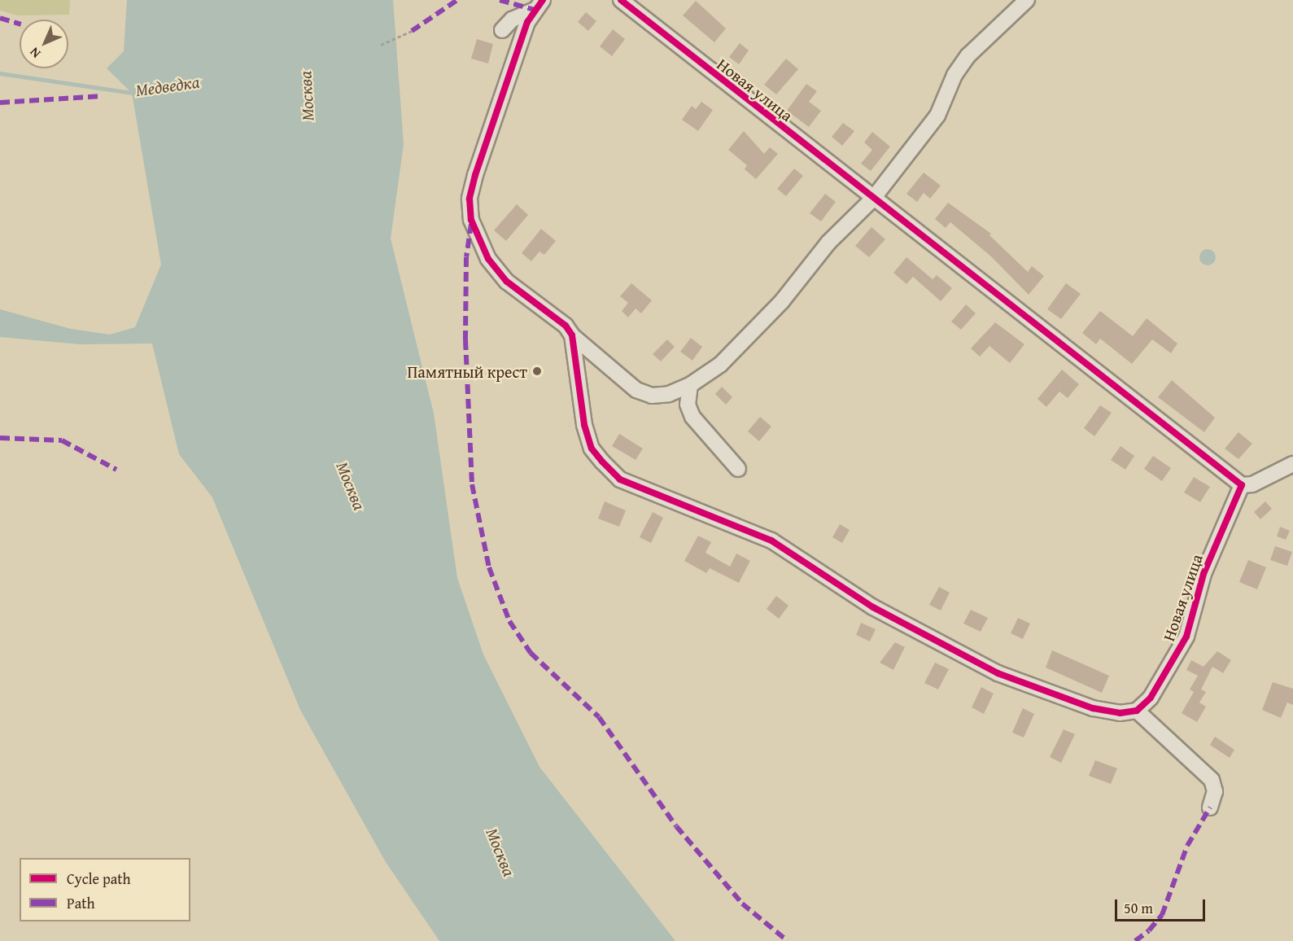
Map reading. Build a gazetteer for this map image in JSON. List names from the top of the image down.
{
  "streets": {
    "street": ["Новая улица"]
  },
  "water": ["Медведка", "Москва"],
  "places": ["Памятный крест"],
  "legend": ["Cycle path", "Path"],
  "scale_bar": "50 m",
  "north": "bottom left"
}
